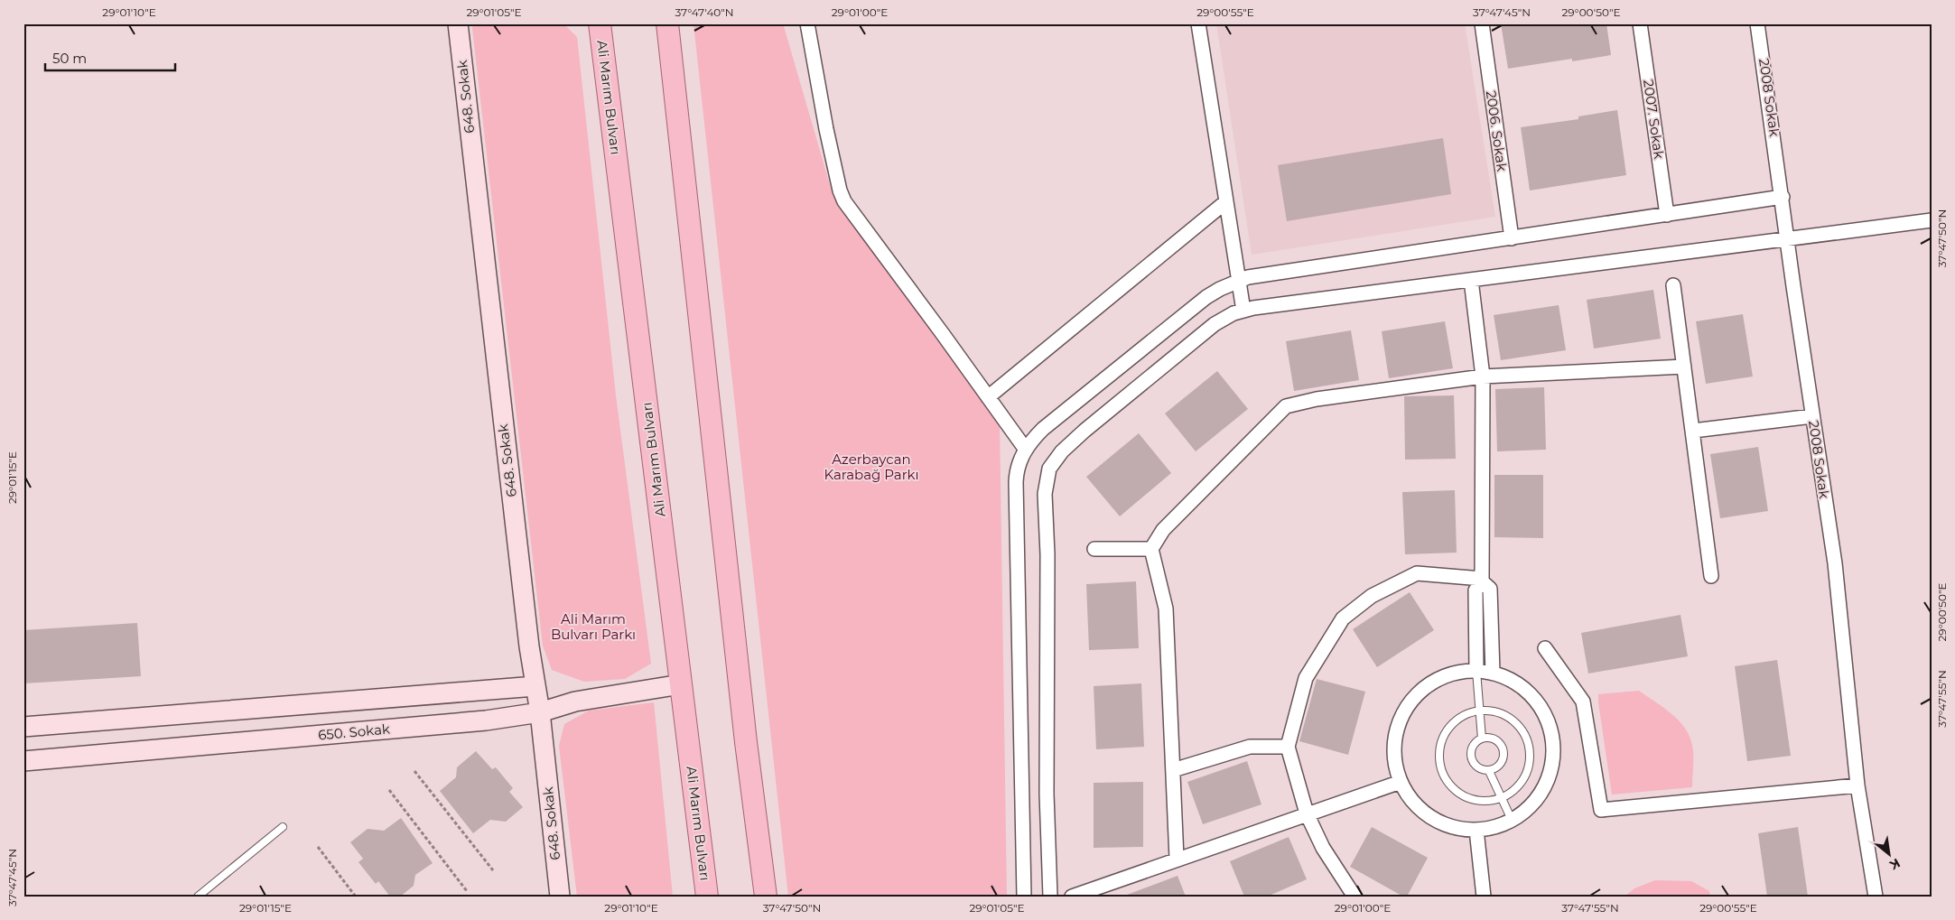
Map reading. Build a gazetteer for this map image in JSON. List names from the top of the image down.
{
  "streets": {
    "main road": ["Ali Marım Bulvarı"],
    "street": [
      "648. Sokak",
      "2008 Sokak",
      "2007. Sokak",
      "2006. Sokak",
      "650. Sokak"
    ]
  },
  "crossings": [
    ["648. Sokak", "650. Sokak"],
    ["Ali Marım Bulvarı", "650. Sokak"]
  ],
  "parks": ["Azerbaycan Karabağ Parkı", "Ali Marım Bulvarı Parkı"],
  "scale_bar": "50 m",
  "north": "bottom right",
  "coordinates": [
    "29°01'10\"E",
    "29°01'05\"E",
    "37°47'40\"N",
    "29°01'00\"E",
    "29°00'55\"E",
    "37°47'45\"N",
    "29°00'50\"E",
    "37°47'50\"N",
    "29°01'15\"E",
    "37°47'55\"N"
  ]
}
